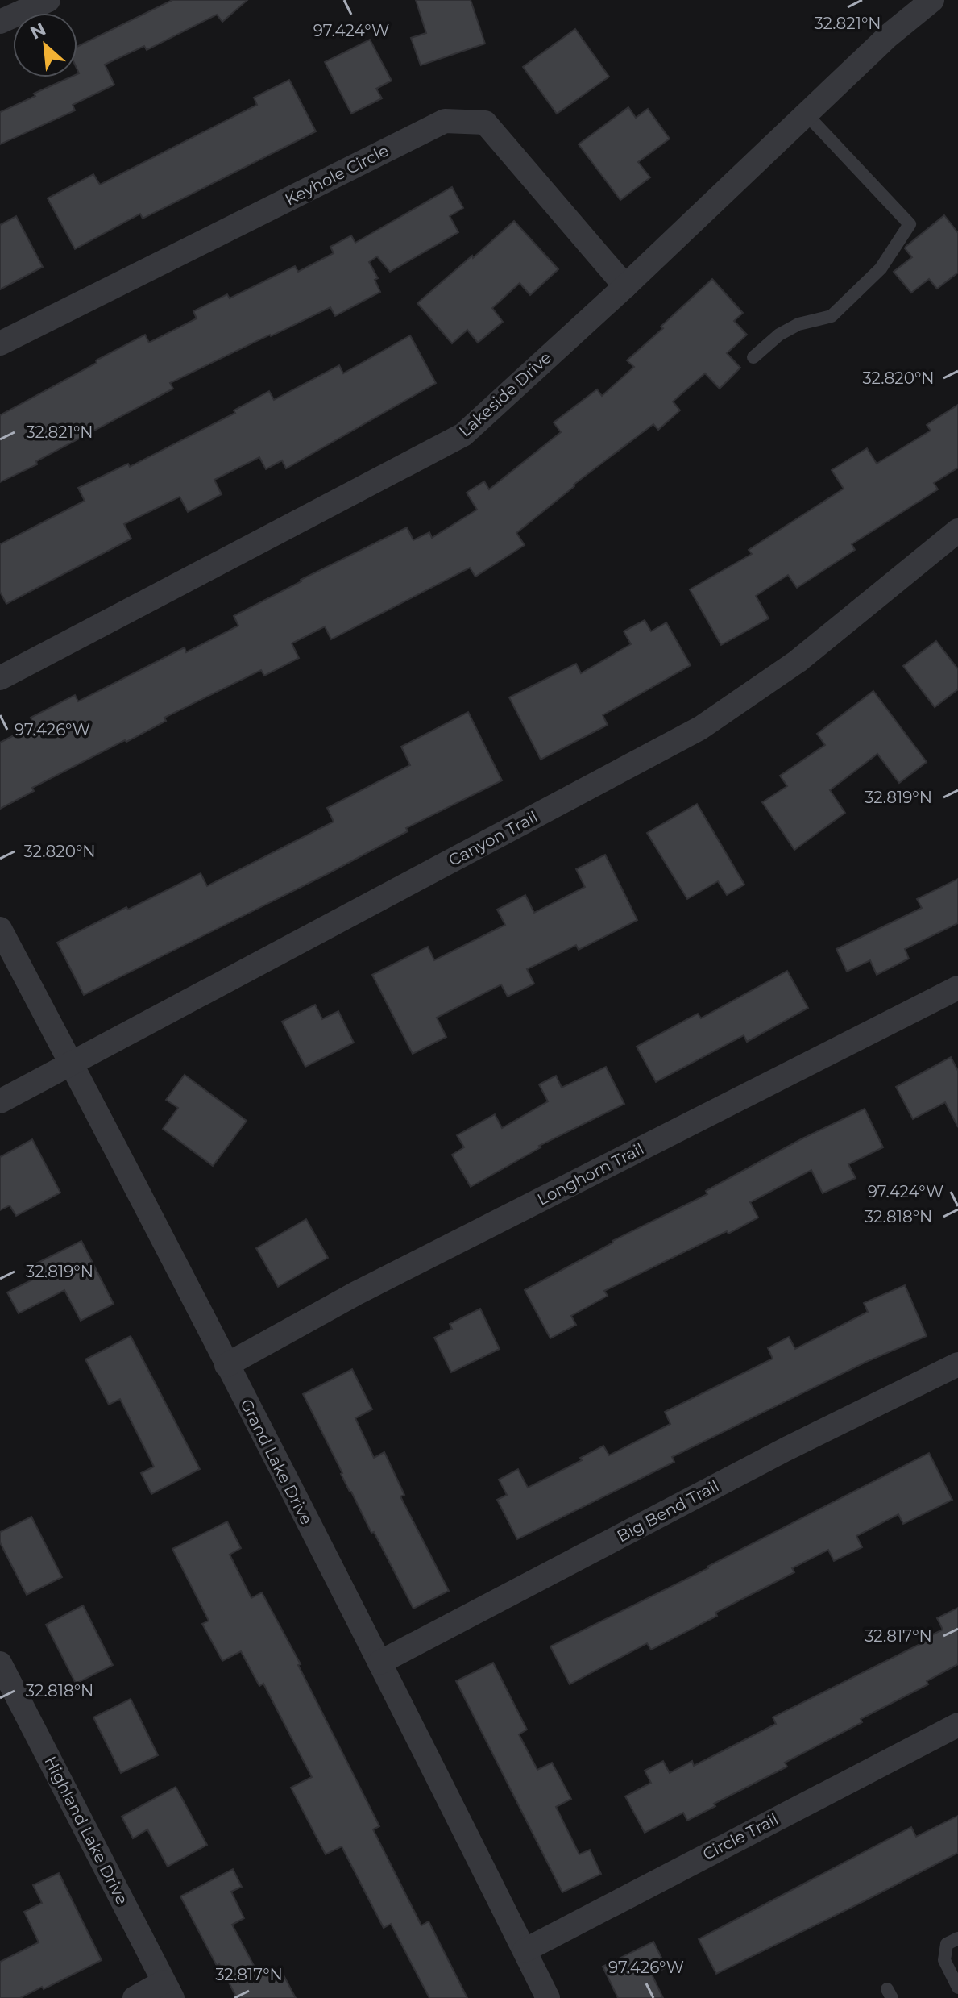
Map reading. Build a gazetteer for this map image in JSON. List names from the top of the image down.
{
  "streets": {
    "street": [
      "Keyhole Circle",
      "Lakeside Drive",
      "Canyon Trail",
      "Longhorn Trail",
      "Grand Lake Drive",
      "Big Bend Trail",
      "Highland Lake Drive",
      "Circle Trail"
    ]
  },
  "crossings": [
    ["Keyhole Circle", "Lakeside Drive"],
    ["Canyon Trail", "Grand Lake Drive"],
    ["Longhorn Trail", "Grand Lake Drive"],
    ["Grand Lake Drive", "Big Bend Trail"],
    ["Grand Lake Drive", "Circle Trail"]
  ],
  "north": "top left",
  "coordinates": [
    "32.821°N",
    "97.424°W",
    "32.820°N",
    "97.426°W",
    "32.819°N",
    "32.818°N",
    "32.817°N"
  ]
}
